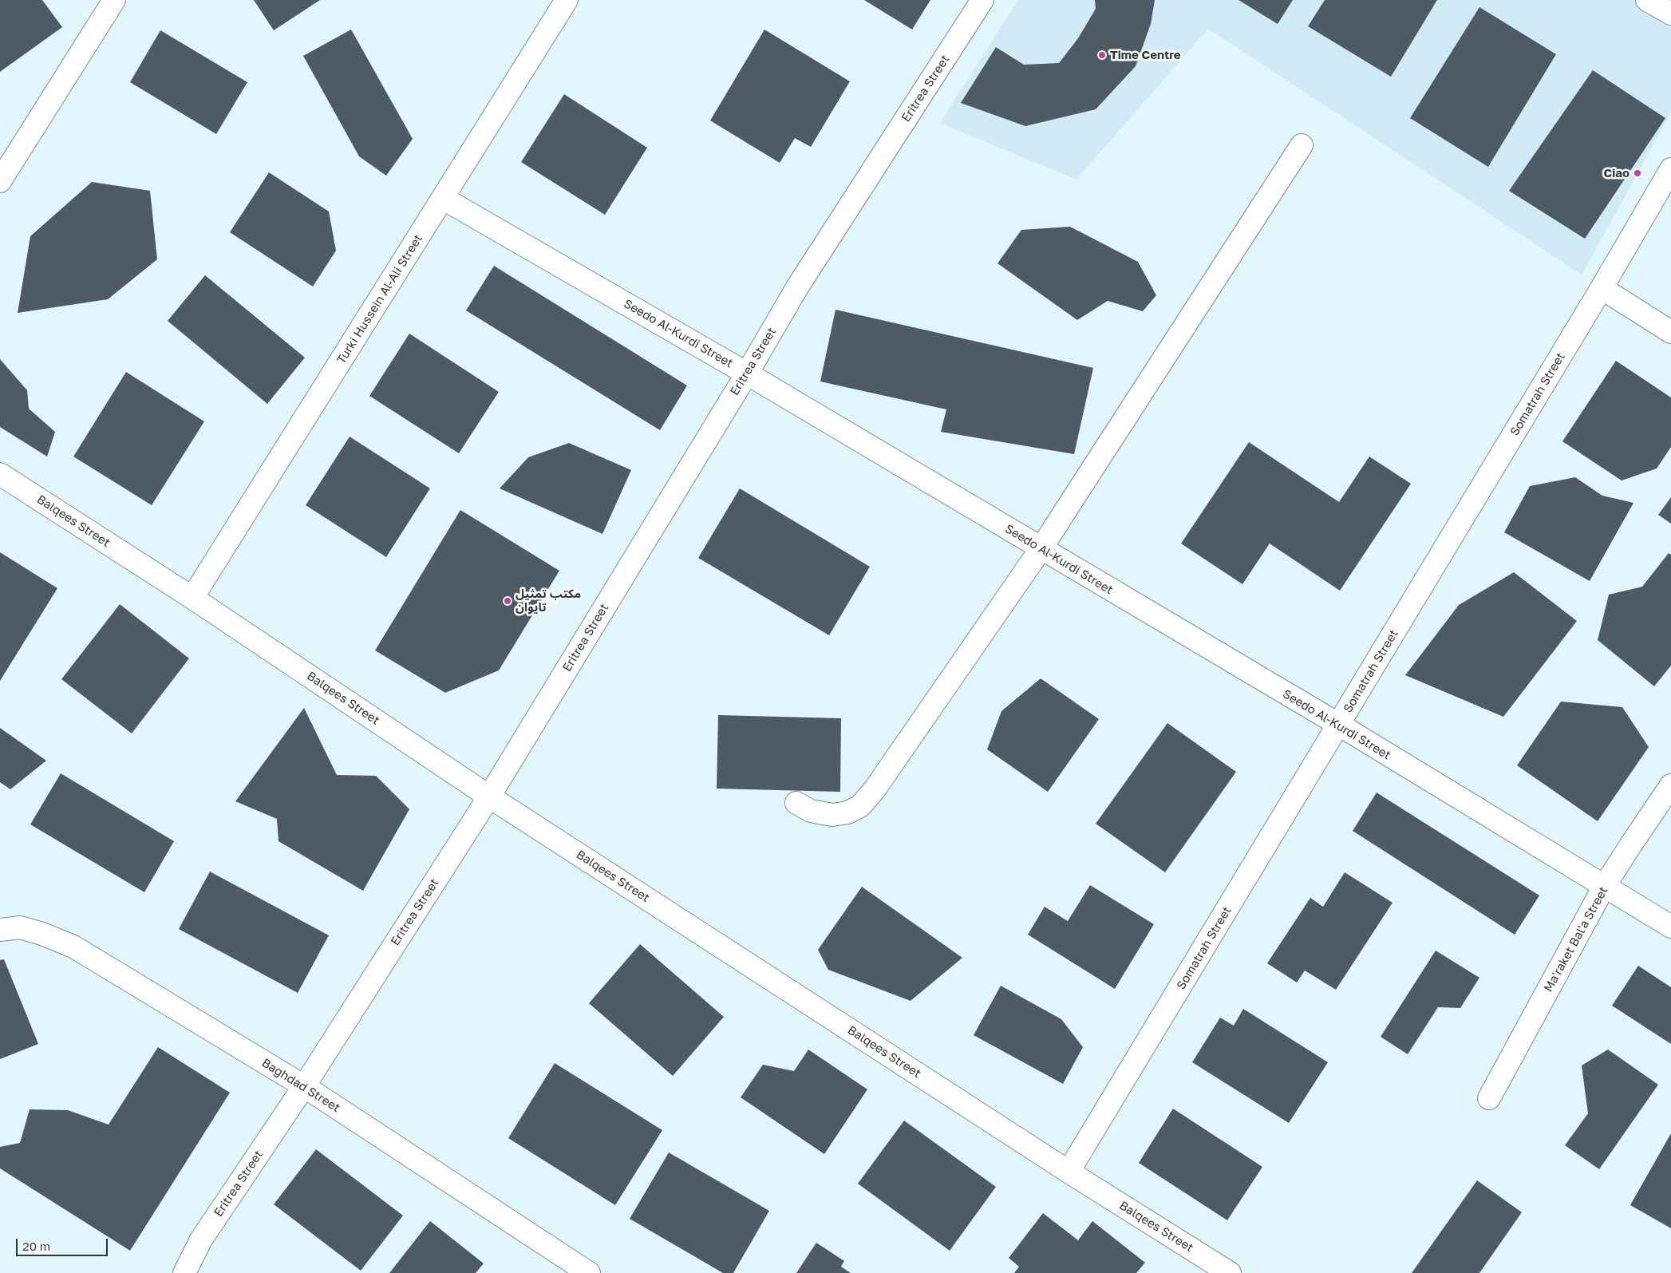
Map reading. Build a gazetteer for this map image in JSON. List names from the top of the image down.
{
  "streets": {
    "street": [
      "Eritrea Street",
      "Turki Hussein Al-Ali Street",
      "Seedo Al-Kurdi Street",
      "Somatrah Street",
      "Balqees Street",
      "Ma'raket Bal'a Street",
      "Baghdad Street"
    ]
  },
  "crossings": [
    ["Eritrea Street", "Seedo Al-Kurdi Street"],
    ["Eritrea Street", "Balqees Street"],
    ["Eritrea Street", "Baghdad Street"],
    ["Turki Hussein Al-Ali Street", "Seedo Al-Kurdi Street"],
    ["Turki Hussein Al-Ali Street", "Balqees Street"],
    ["Seedo Al-Kurdi Street", "Somatrah Street"],
    ["Seedo Al-Kurdi Street", "Ma'raket Bal'a Street"],
    ["Somatrah Street", "Balqees Street"]
  ],
  "places": ["Time Centre", "Ciao", "مكتب تمثيل تايوان"],
  "scale_bar": "20 m"
}
